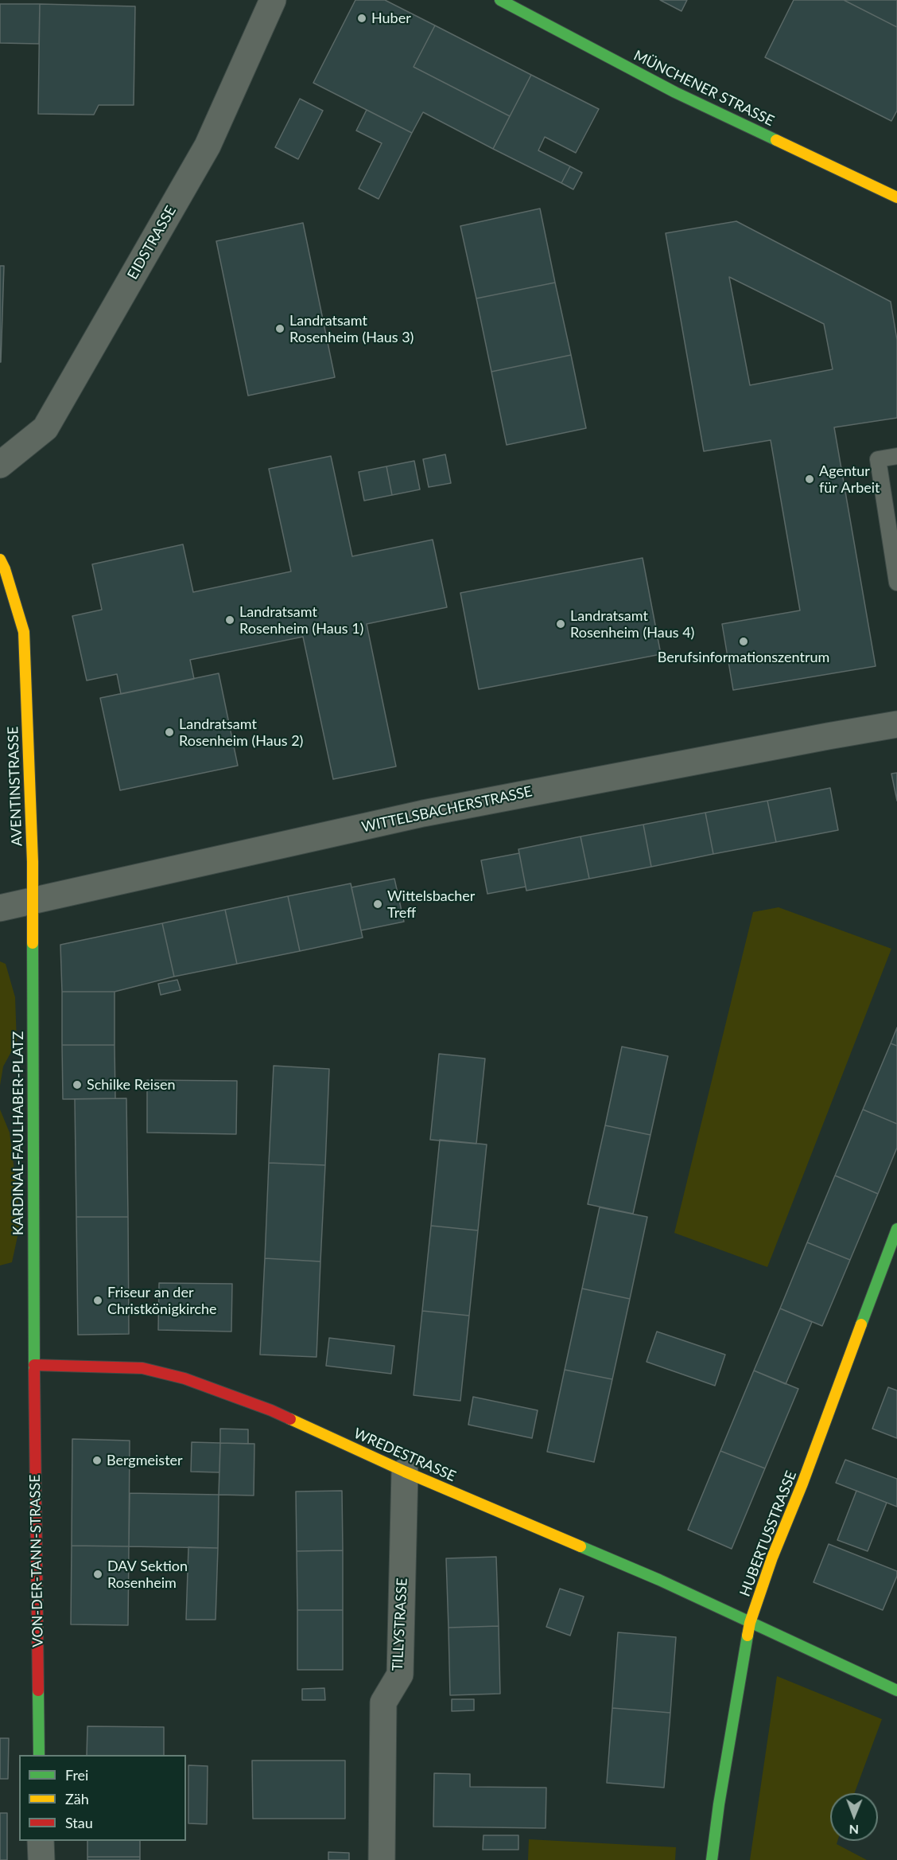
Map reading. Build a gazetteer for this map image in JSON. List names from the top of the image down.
{
  "streets": {
    "street": [
      "MÜNCHENER STRASSE",
      "EIDSTRASSE",
      "AVENTINSTRASSE",
      "WITTELSBACHERSTRASSE",
      "KARDINAL-FAULHABER-PLATZ",
      "WREDESTRASSE",
      "HUBERTUSSTRASSE",
      "VON-DER-TANN-STRASSE",
      "TILLYSTRASSE"
    ]
  },
  "crossings": [
    ["AVENTINSTRASSE", "WITTELSBACHERSTRASSE"],
    ["AVENTINSTRASSE", "KARDINAL-FAULHABER-PLATZ"],
    ["WITTELSBACHERSTRASSE", "KARDINAL-FAULHABER-PLATZ"],
    ["KARDINAL-FAULHABER-PLATZ", "WREDESTRASSE"],
    ["KARDINAL-FAULHABER-PLATZ", "VON-DER-TANN-STRASSE"],
    ["WREDESTRASSE", "HUBERTUSSTRASSE"],
    ["WREDESTRASSE", "VON-DER-TANN-STRASSE"],
    ["WREDESTRASSE", "TILLYSTRASSE"]
  ],
  "places": [
    "Huber",
    "Landratsamt Rosenheim (Haus 3)",
    "Agentur für Arbeit",
    "Landratsamt Rosenheim (Haus 1)",
    "Landratsamt Rosenheim (Haus 4)",
    "Berufsinformationszentrum",
    "Landratsamt Rosenheim (Haus 2)",
    "Wittelsbacher Treff",
    "Schilke Reisen",
    "Friseur an der Christkönigkirche",
    "Bergmeister",
    "DAV Sektion Rosenheim"
  ],
  "legend": ["Frei", "Zäh", "Stau"],
  "north": "bottom"
}
